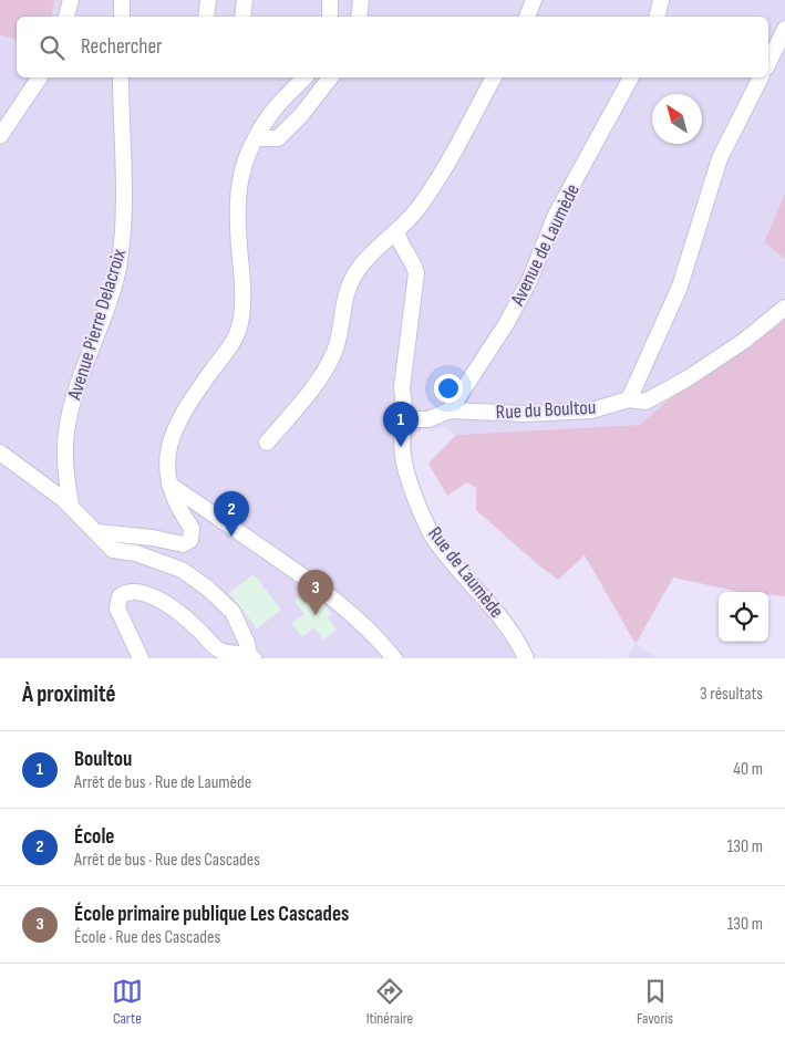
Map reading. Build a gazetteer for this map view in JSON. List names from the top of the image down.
{
  "streets": {
    "street": [
      "Avenue de Laumède",
      "Avenue Pierre Delacroix",
      "Rue du Boultou",
      "Rue de Laumède"
    ]
  },
  "crossings": [
    ["Avenue de Laumède", "Rue du Boultou"],
    ["Rue du Boultou", "Rue de Laumède"]
  ],
  "north": "top left",
  "page": {
    "search": "Rechercher",
    "pins": ["1", "2", "3"],
    "heading": ["À proximité", "3 résultats"],
    "list": [
      {
        "mark": "1",
        "name": "Boultou",
        "note": "Arrêt de bus · Rue de Laumède",
        "value": "40 m"
      },
      {
        "mark": "2",
        "name": "École",
        "note": "Arrêt de bus · Rue des Cascades",
        "value": "130 m"
      },
      {
        "mark": "3",
        "name": "École primaire publique Les Cascades",
        "note": "École · Rue des Cascades",
        "value": "130 m"
      }
    ],
    "nav": ["Carte", "Itinéraire", "Favoris"]
  }
}
